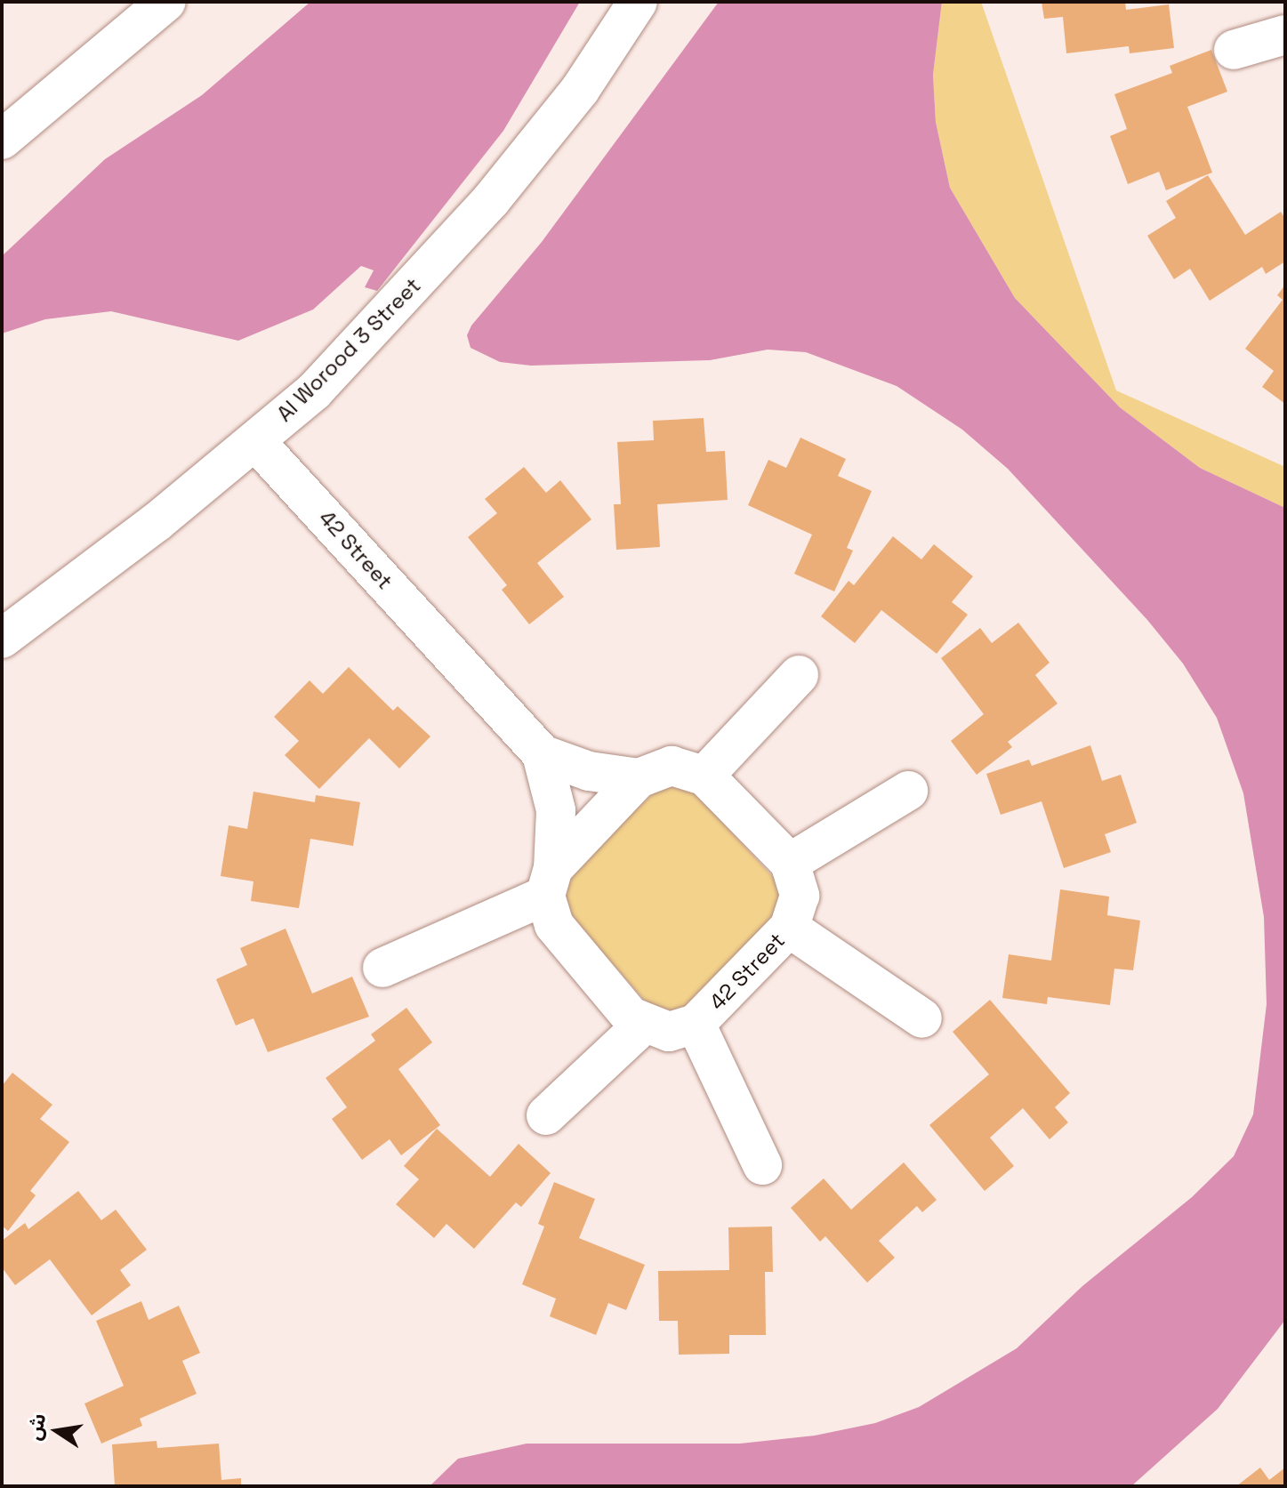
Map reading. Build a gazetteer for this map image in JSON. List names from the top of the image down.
{
  "streets": {
    "street": ["Al Worood 3 Street", "42 Street"]
  },
  "crossings": [
    ["Al Worood 3 Street", "42 Street"]
  ],
  "north": "left"
}
